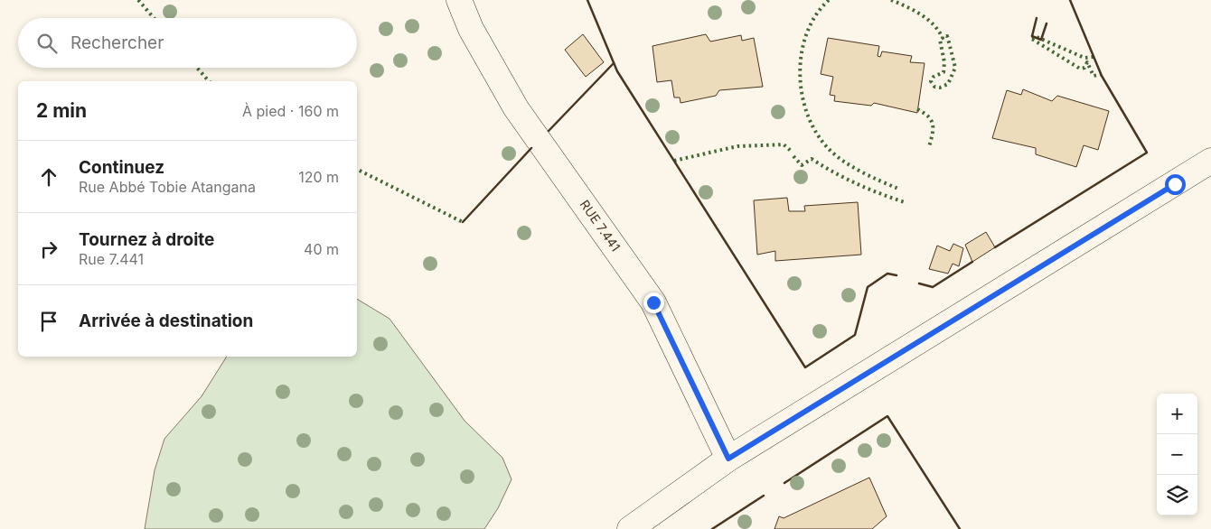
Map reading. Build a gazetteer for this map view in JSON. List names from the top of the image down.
{
  "streets": {
    "main road": ["RUE 7.441"]
  },
  "page": {
    "search": "Rechercher",
    "heading": ["2 min", "À pied · 160 m"],
    "list": [
      ["Continuez", "Rue Abbé Tobie Atangana", "120 m"],
      ["Tournez à droite", "Rue 7.441", "40 m"],
      "Arrivée à destination"
    ],
    "map_buttons": ["+", "−"]
  }
}
